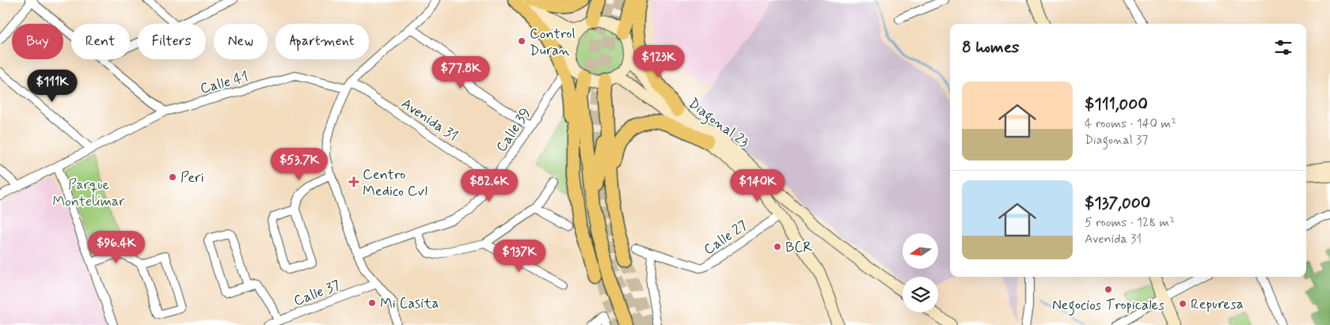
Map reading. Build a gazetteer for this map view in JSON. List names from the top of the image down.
{
  "streets": {
    "main road": ["Diagonal 23"],
    "street": [
      "Calle 41",
      "Avenida 31",
      "Calle 39",
      "Calle 27",
      "Calle 37"
    ]
  },
  "crossings": [
    ["Avenida 31", "Calle 39"]
  ],
  "parks": ["Parque Montelimar"],
  "places": {
    "other": [
      "Control Duran",
      "Peri",
      "BCR",
      "Negocios Tropicales",
      "Mi Casita",
      "Repuresa"
    ],
    "health": ["Centro Medico Cvl"]
  },
  "north": "left",
  "page": {
    "chip": [
      "Buy",
      "Rent",
      "Filters",
      "New",
      "Apartment"
    ],
    "heading": "8 homes",
    "price": [
      "$123K",
      "$77.8K",
      "$111K",
      "$53.7K",
      "$82.6K",
      "$140K",
      "$96.4K",
      "$137K"
    ],
    "list": [
      {
        "name": "$111,000",
        "note": "4 rooms · 140 m² · Diagonal 37"
      },
      {
        "name": "$137,000",
        "note": "5 rooms · 128 m² · Avenida 31"
      }
    ]
  }
}
